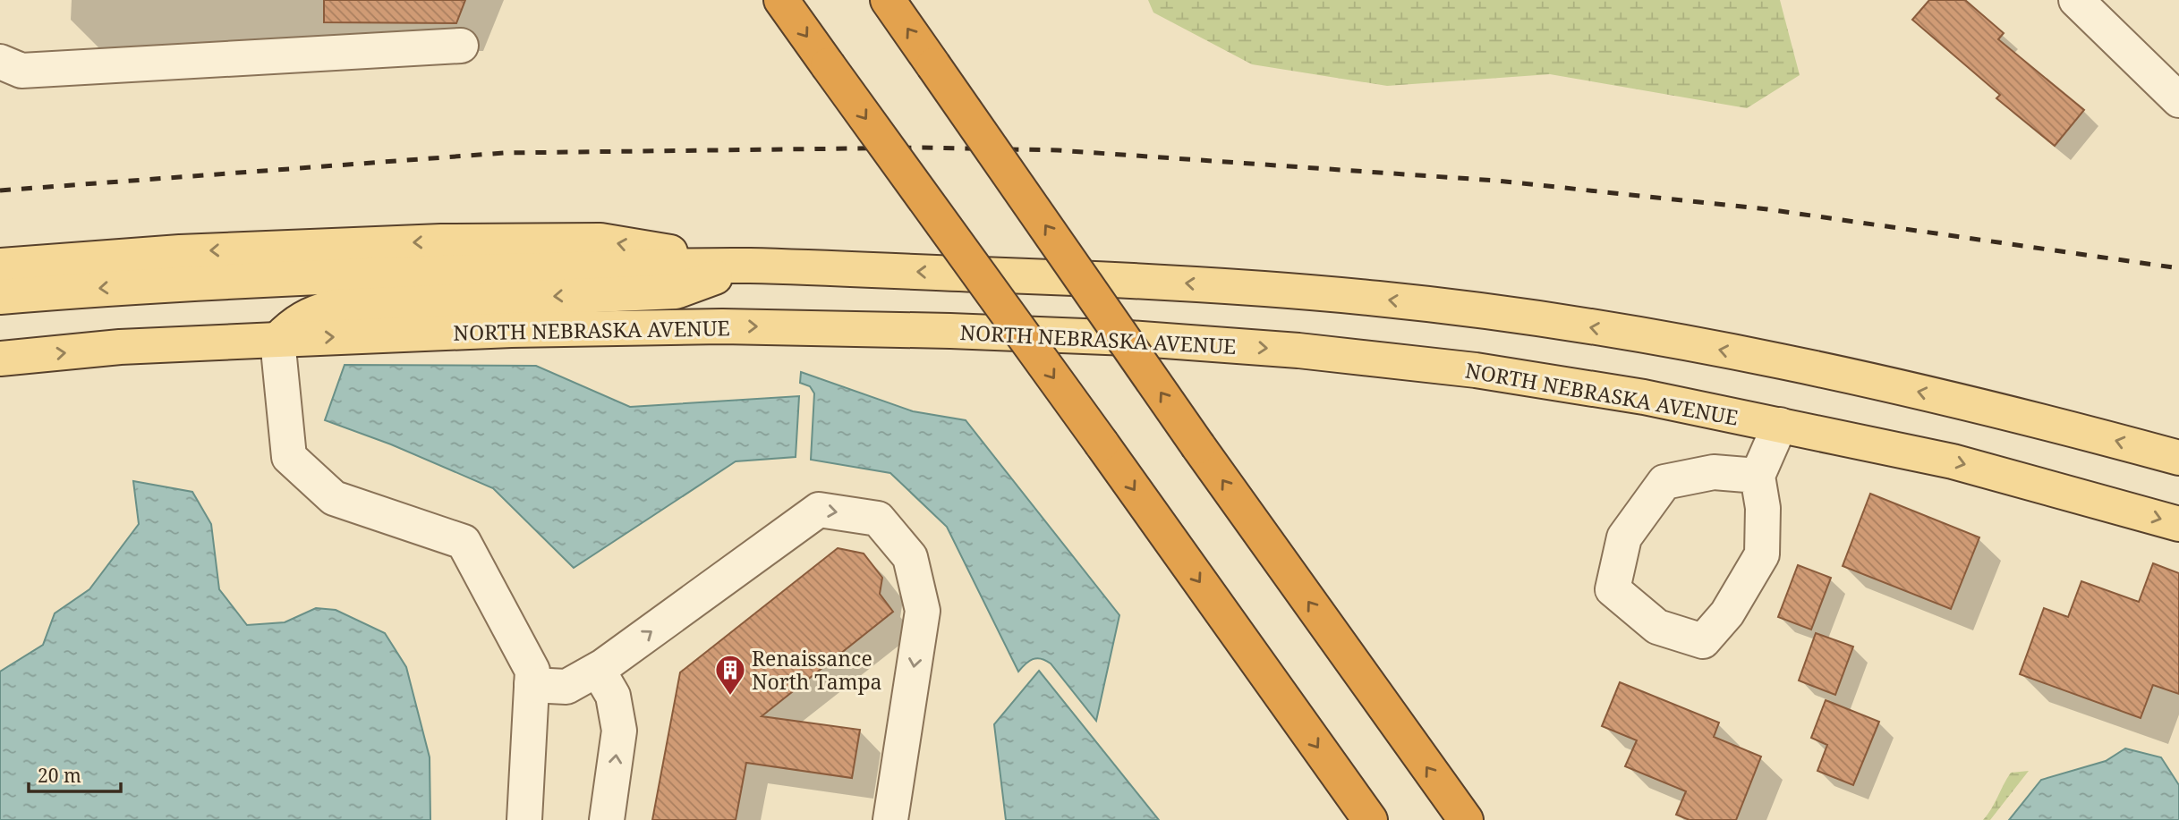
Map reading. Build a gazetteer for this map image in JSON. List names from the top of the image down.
{
  "streets": {
    "main road": ["NORTH NEBRASKA AVENUE"]
  },
  "places": {
    "building": ["Renaissance North Tampa"]
  },
  "scale_bar": "20 m"
}
